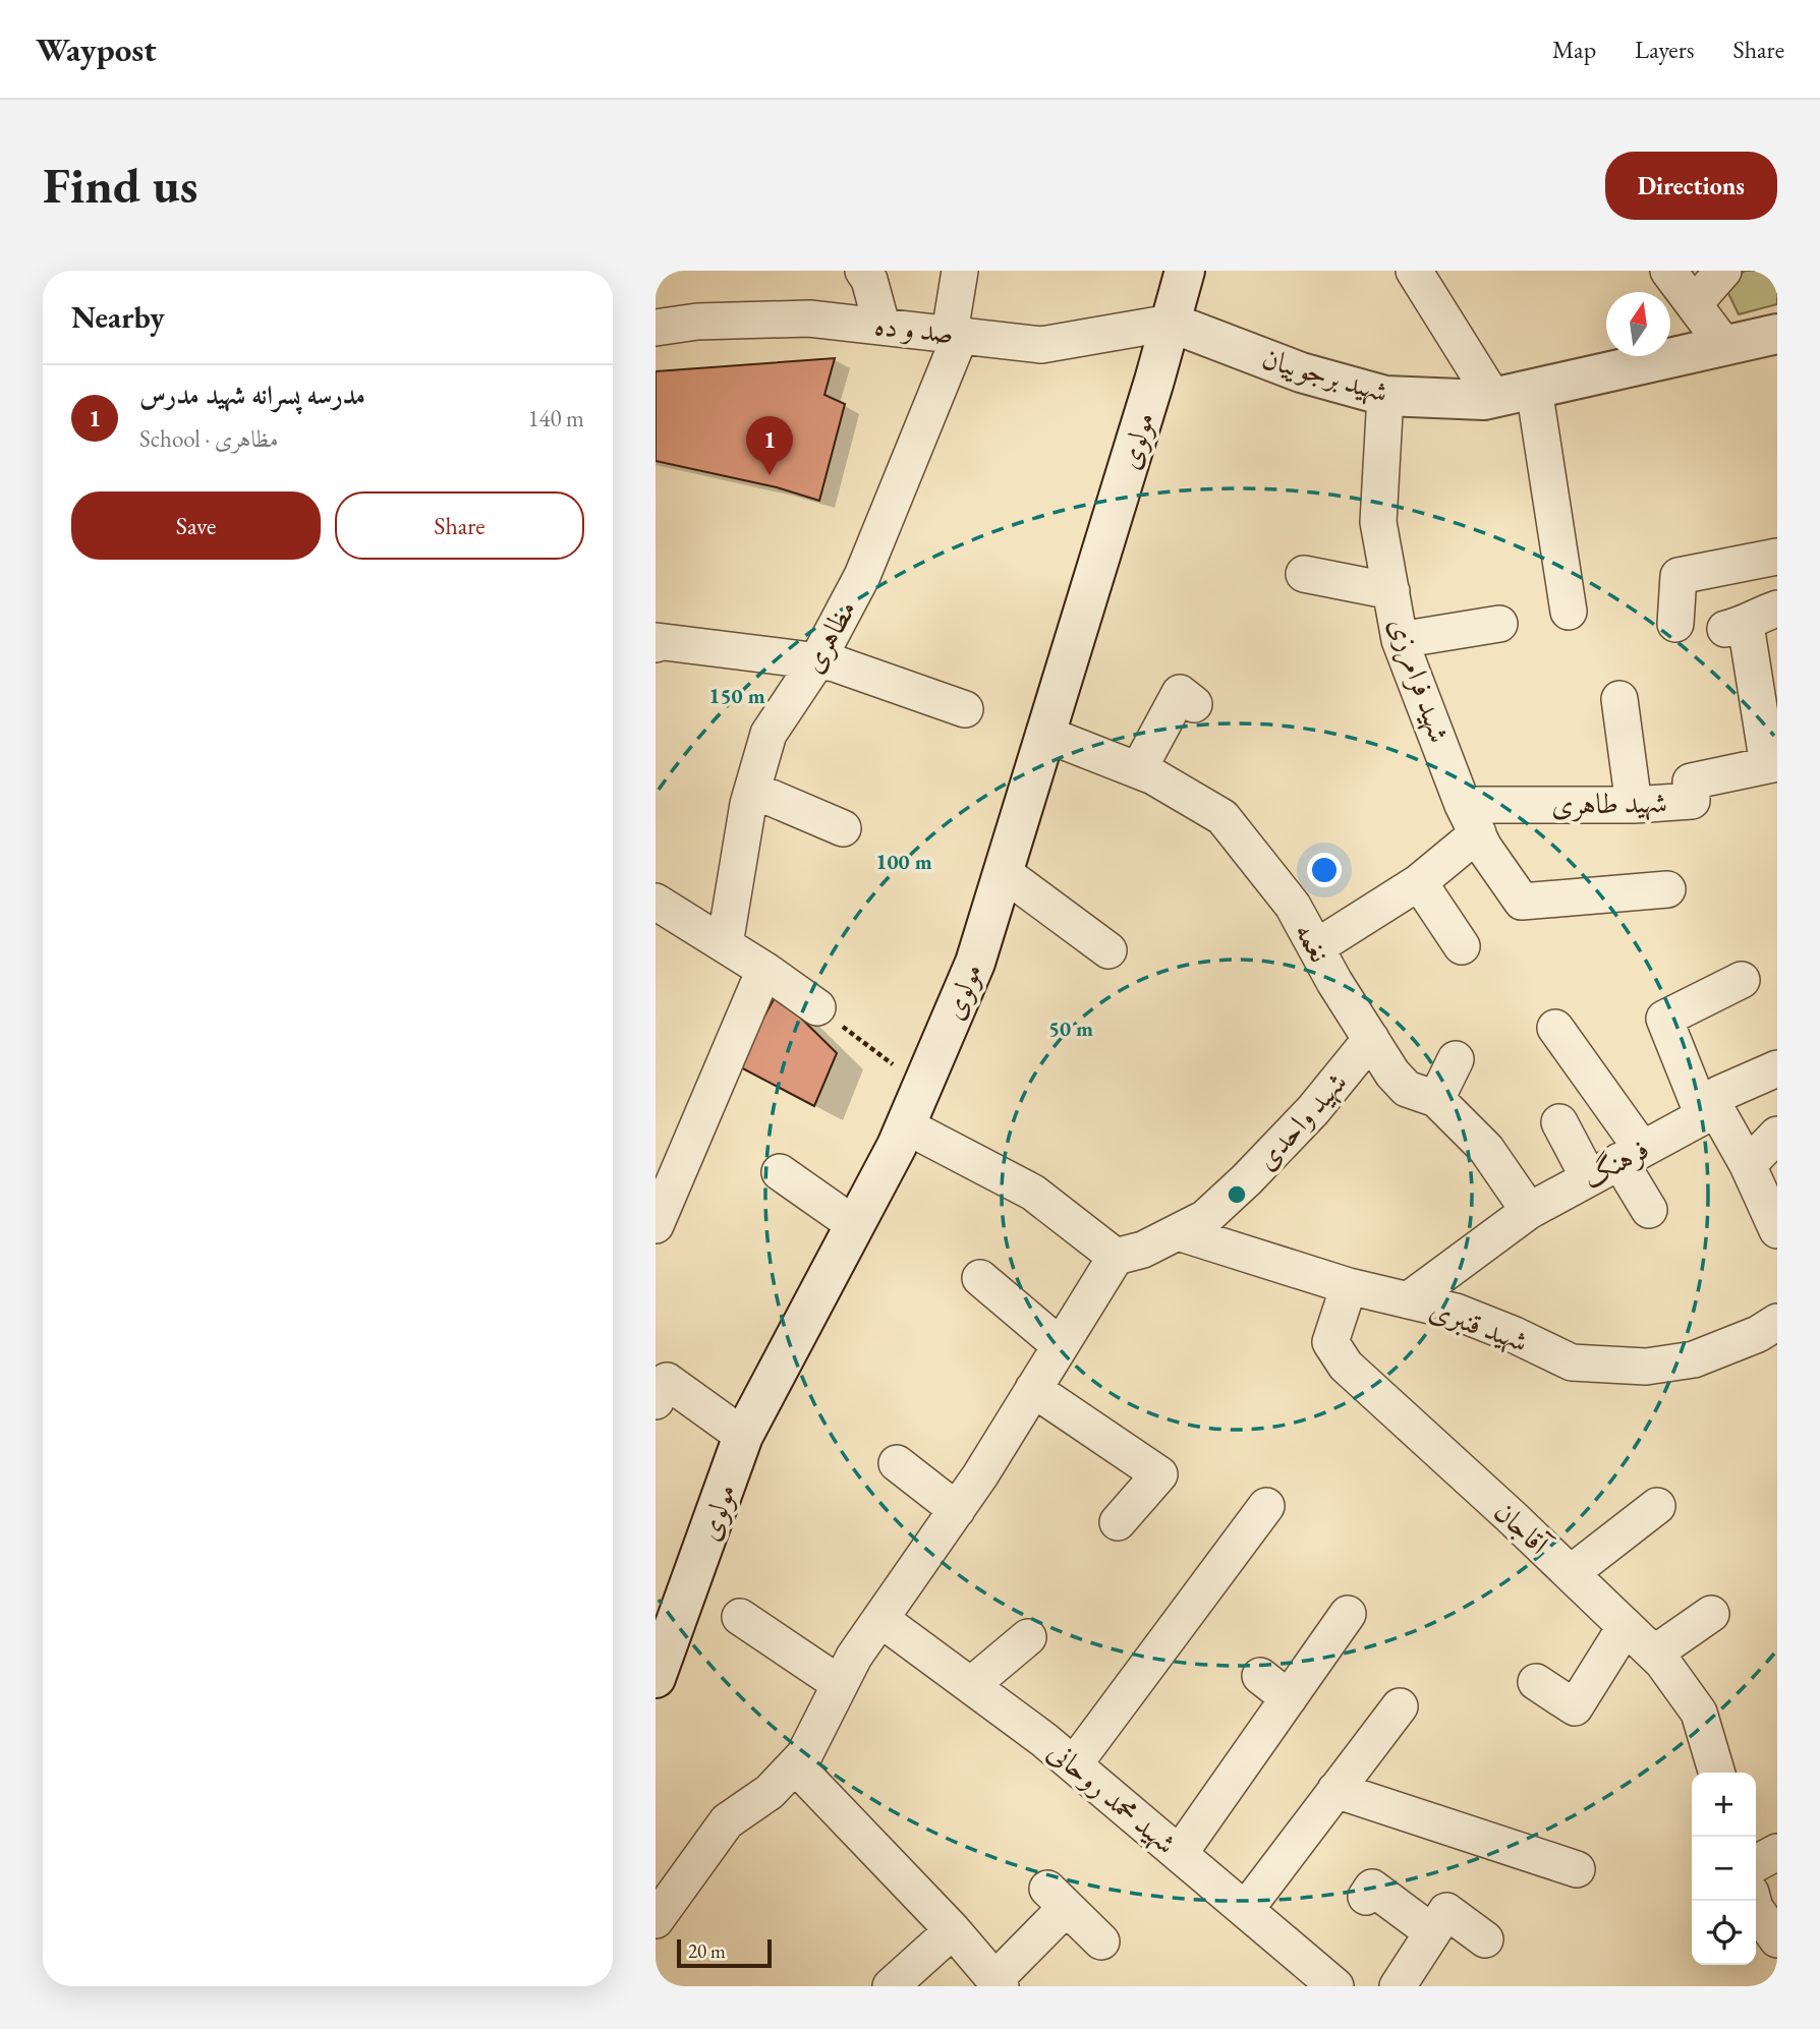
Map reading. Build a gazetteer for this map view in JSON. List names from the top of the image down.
{
  "streets": {
    "main road": ["شهید برجوییان", "مولوی"],
    "street": [
      "صد و ده",
      "مظاهری",
      "شهید فرامرزی",
      "شهید طاهری",
      "نغمه",
      "شهید واحدی",
      "فرهنگ",
      "شهید قنبری",
      "آقاجان",
      "شهید محمد روحانی"
    ]
  },
  "crossings": [
    ["صد و ده", "شهید برجوییان"],
    ["صد و ده", "مولوی"],
    ["صد و ده", "مظاهری"],
    ["شهید برجوییان", "مولوی"],
    ["شهید برجوییان", "شهید فرامرزی"],
    ["مولوی", "نغمه"],
    ["شهید فرامرزی", "شهید طاهری"],
    ["نغمه", "شهید واحدی"],
    ["نغمه", "فرهنگ"],
    ["شهید واحدی", "شهید قنبری"],
    ["فرهنگ", "شهید قنبری"],
    ["شهید قنبری", "آقاجان"]
  ],
  "scale_bar": "20 m",
  "north": "top",
  "page": {
    "header": "Waypost",
    "nav": ["Map", "Layers", "Share"],
    "buttons": [
      "Directions",
      ["Save", "Share"]
    ],
    "title": "Find us",
    "heading": "Nearby",
    "list": [
      {
        "mark": "1",
        "name": "مدرسه پسرانه شهید مدرس",
        "note": "School · مظاهری",
        "value": "140 m"
      }
    ],
    "pins": "1",
    "map_buttons": ["+", "−"],
    "scale": "20 m"
  },
  "rings": ["150 m", "100 m", "50 m"]
}
